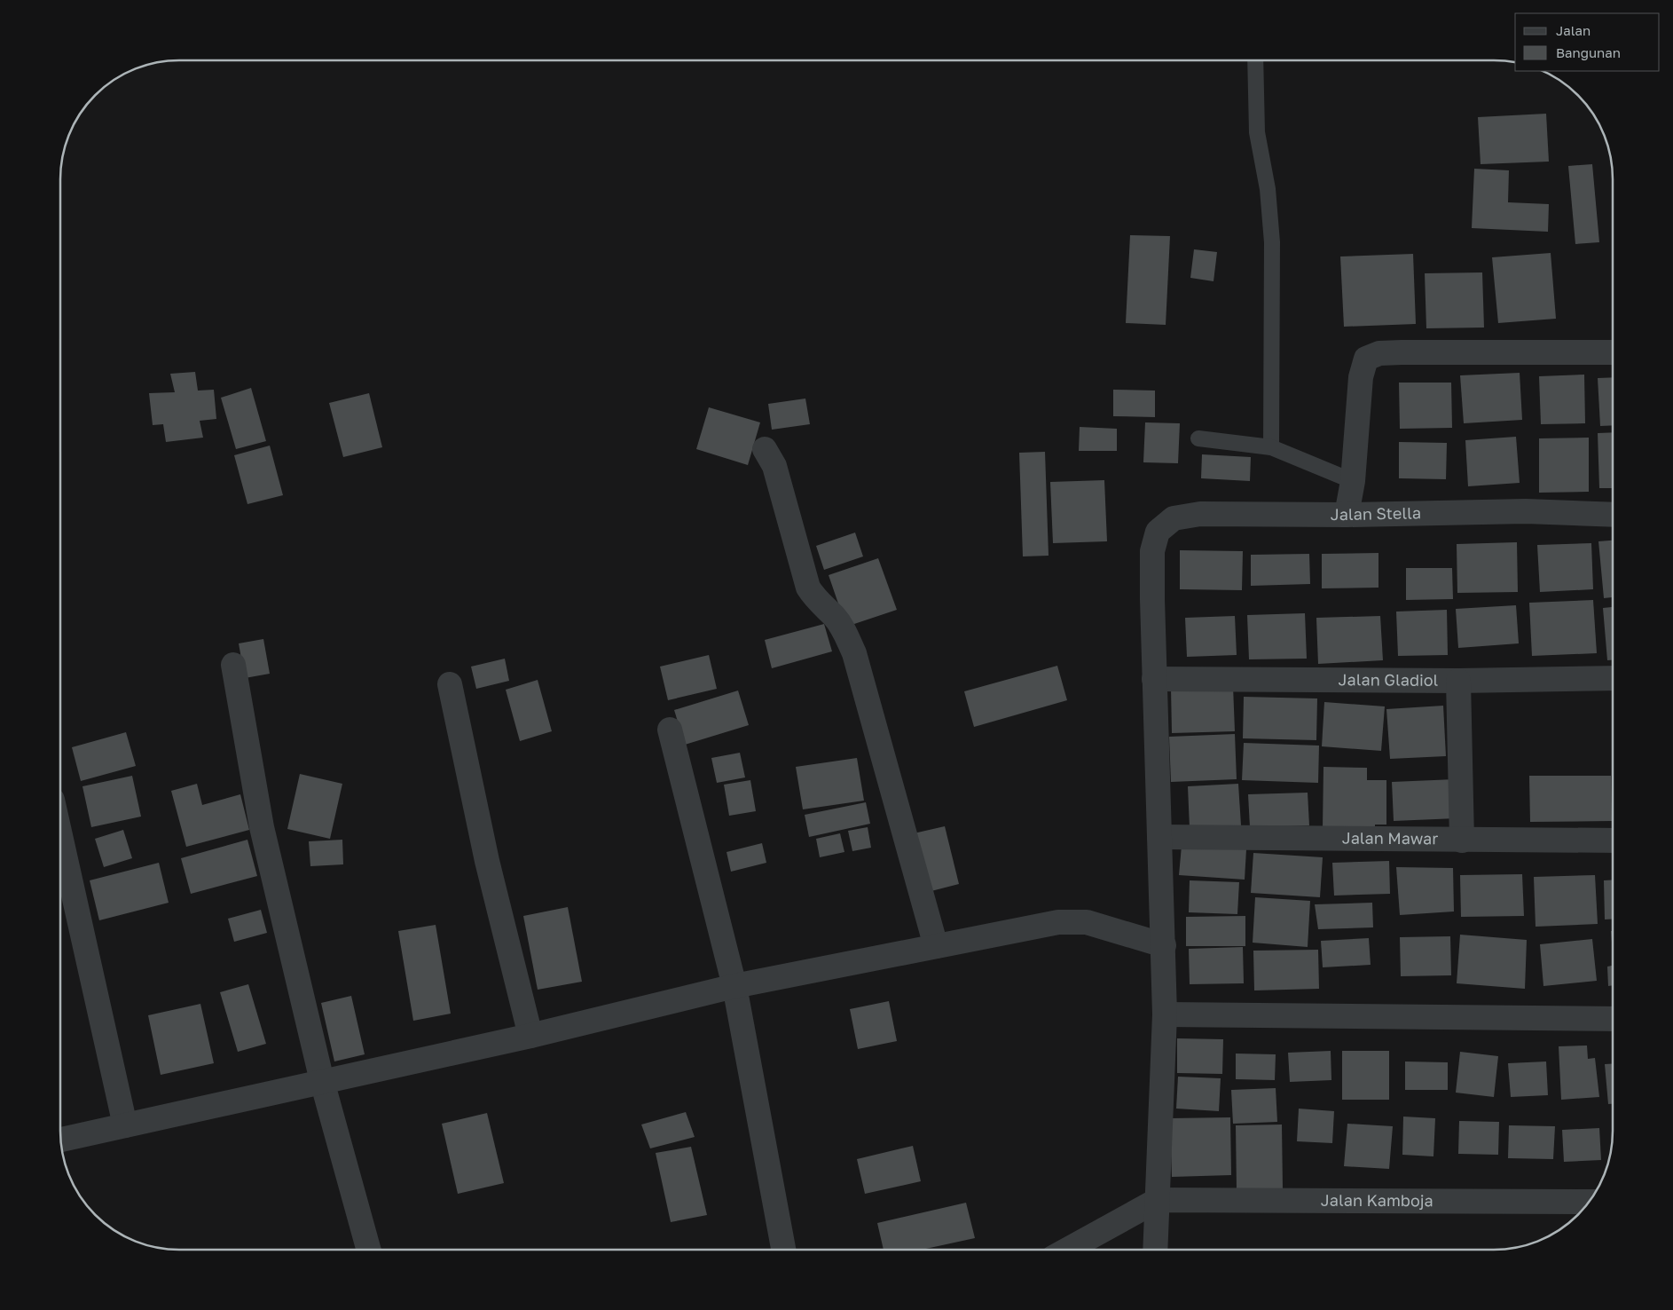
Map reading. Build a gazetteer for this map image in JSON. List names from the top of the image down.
{
  "streets": {
    "street": [
      "Jalan Stella",
      "Jalan Gladiol",
      "Jalan Mawar",
      "Jalan Kamboja"
    ]
  },
  "crossings": [
    ["Jalan Stella", "Jalan Gladiol"],
    ["Jalan Stella", "Jalan Mawar"],
    ["Jalan Stella", "Jalan Kamboja"]
  ],
  "legend": ["Jalan", "Bangunan"]
}
